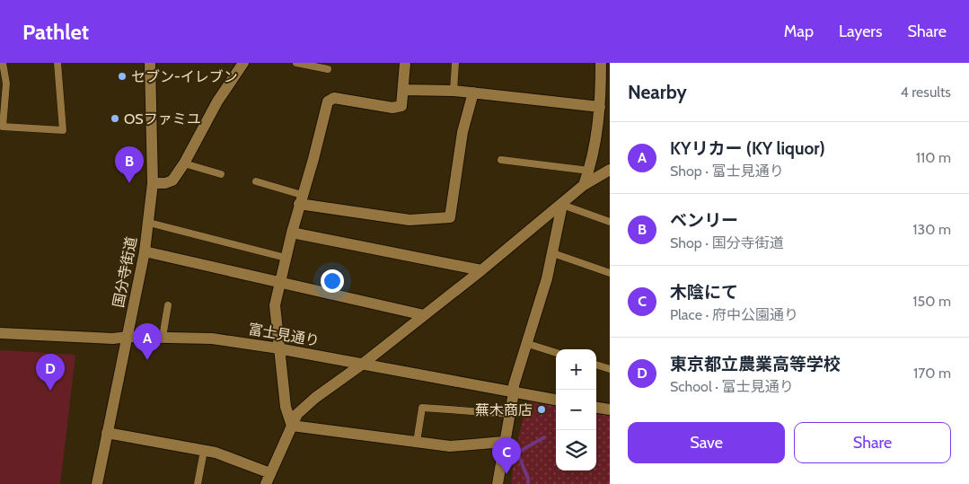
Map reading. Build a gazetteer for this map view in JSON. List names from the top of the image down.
{
  "streets": {
    "street": ["国分寺街道", "富士見通り"]
  },
  "crossings": [
    ["国分寺街道", "富士見通り"]
  ],
  "places": ["セブン-イレブン", "OSファミユ", "蕪木商店"],
  "page": {
    "header": "Pathlet",
    "nav": ["Map", "Layers", "Share"],
    "heading": ["Nearby", "4 results"],
    "list": [
      {
        "mark": "A",
        "name": "KYリカー (KY liquor)",
        "note": "Shop · 富士見通り",
        "value": "110 m"
      },
      {
        "mark": "B",
        "name": "ベンリー",
        "note": "Shop · 国分寺街道",
        "value": "130 m"
      },
      {
        "mark": "C",
        "name": "木陰にて",
        "note": "Place · 府中公園通り",
        "value": "150 m"
      },
      {
        "mark": "D",
        "name": "東京都立農業高等学校",
        "note": "School · 富士見通り",
        "value": "170 m"
      }
    ],
    "pins": [
      "B",
      "A",
      "D",
      "C"
    ],
    "map_buttons": ["+", "−"],
    "buttons": ["Save", "Share"]
  }
}
